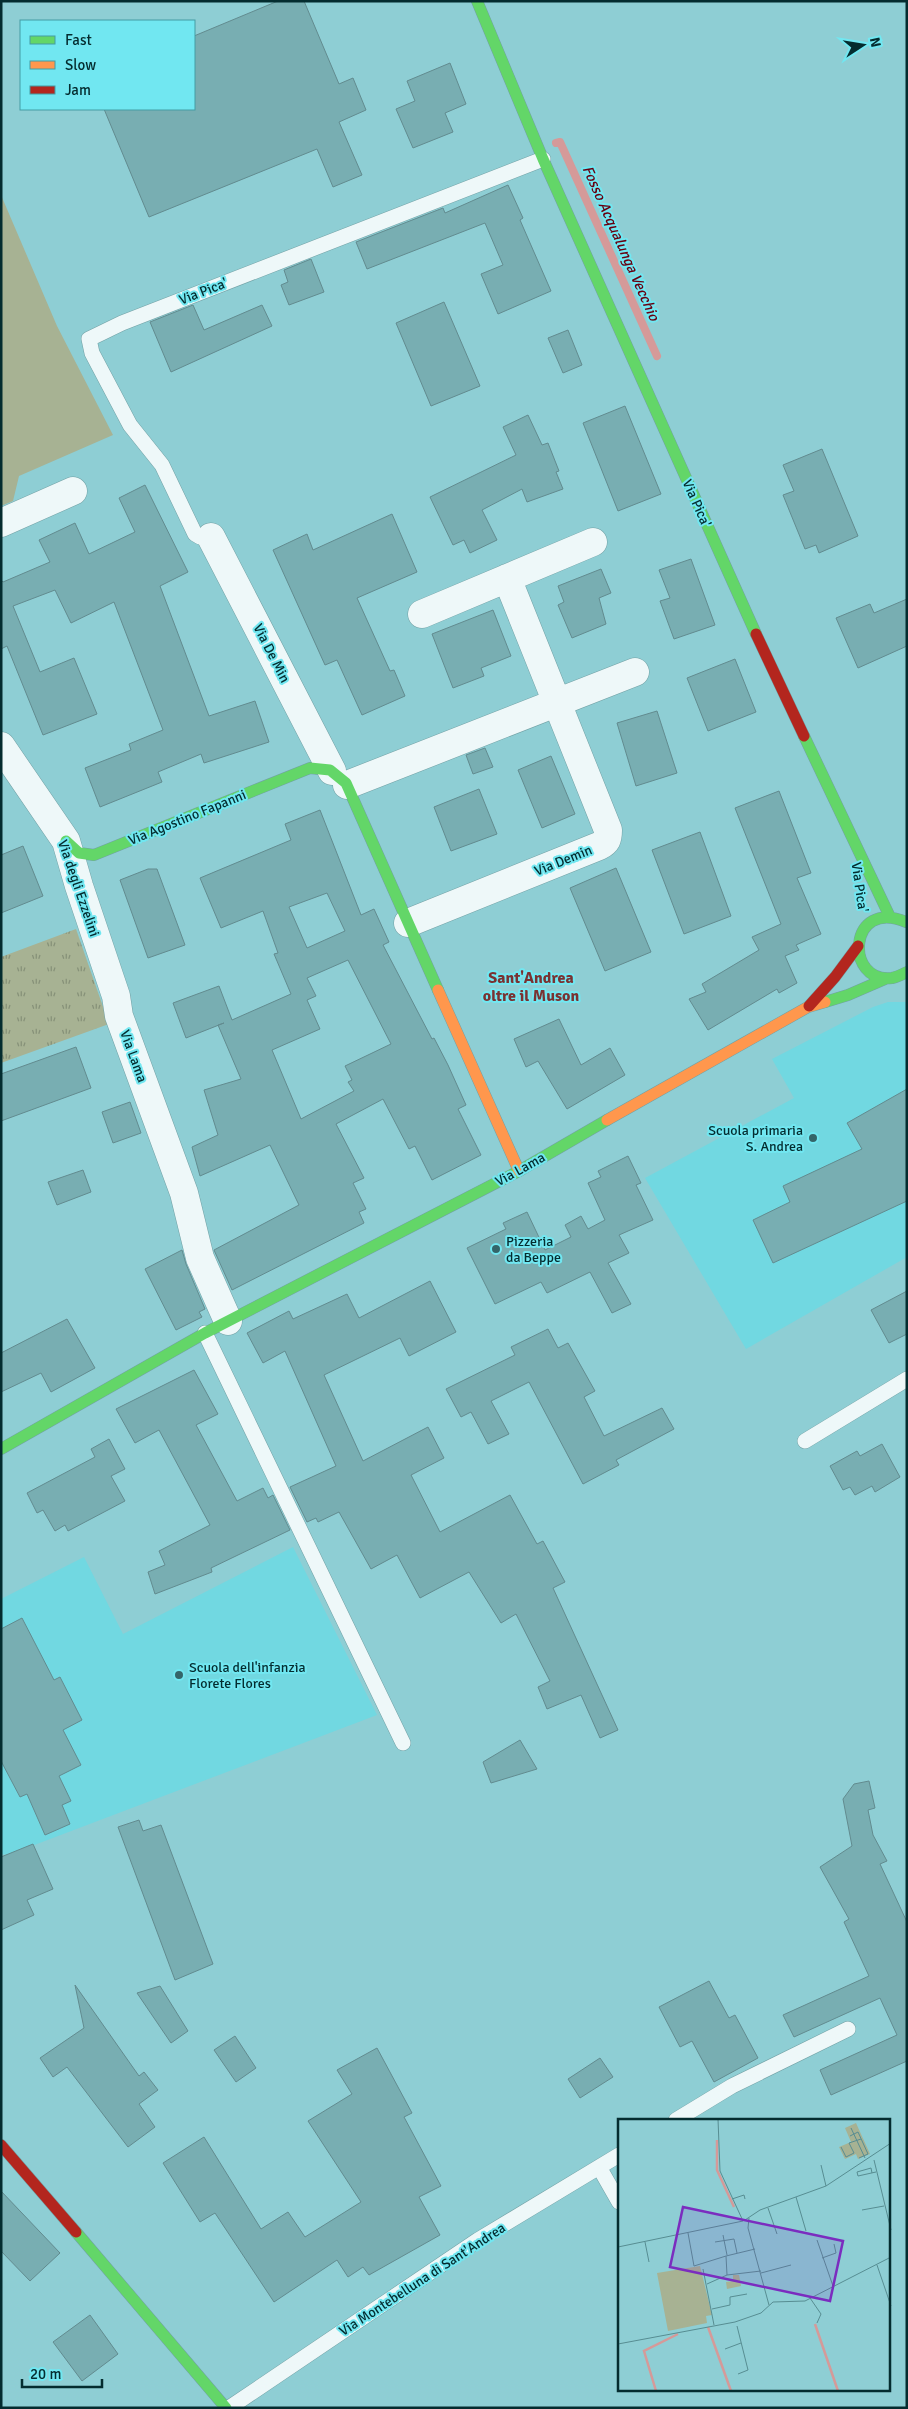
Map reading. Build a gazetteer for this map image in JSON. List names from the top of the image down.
{
  "streets": {
    "street": [
      "Via Pica'",
      "Via De Min",
      "Via Agostino Fapanni",
      "Via Demin",
      "Via degli Ezzelini",
      "Via Lama",
      "Via Montebelluna di Sant'Andrea"
    ]
  },
  "crossings": [
    ["Via Pica'", "Via De Min"],
    ["Via Pica'", "Via Lama"],
    ["Via De Min", "Via Agostino Fapanni"],
    ["Via Agostino Fapanni", "Via Demin"],
    ["Via Agostino Fapanni", "Via degli Ezzelini"],
    ["Via degli Ezzelini", "Via Lama"]
  ],
  "districts": ["Sant'Andrea oltre il Muson"],
  "water": ["Fosso Acqualunga Vecchio"],
  "places": ["Scuola primaria S. Andrea", "Pizzeria da Beppe", "Scuola dell'infanzia Florete Flores"],
  "legend": ["Fast", "Slow", "Jam"],
  "scale_bar": "20 m",
  "north": "right"
}
